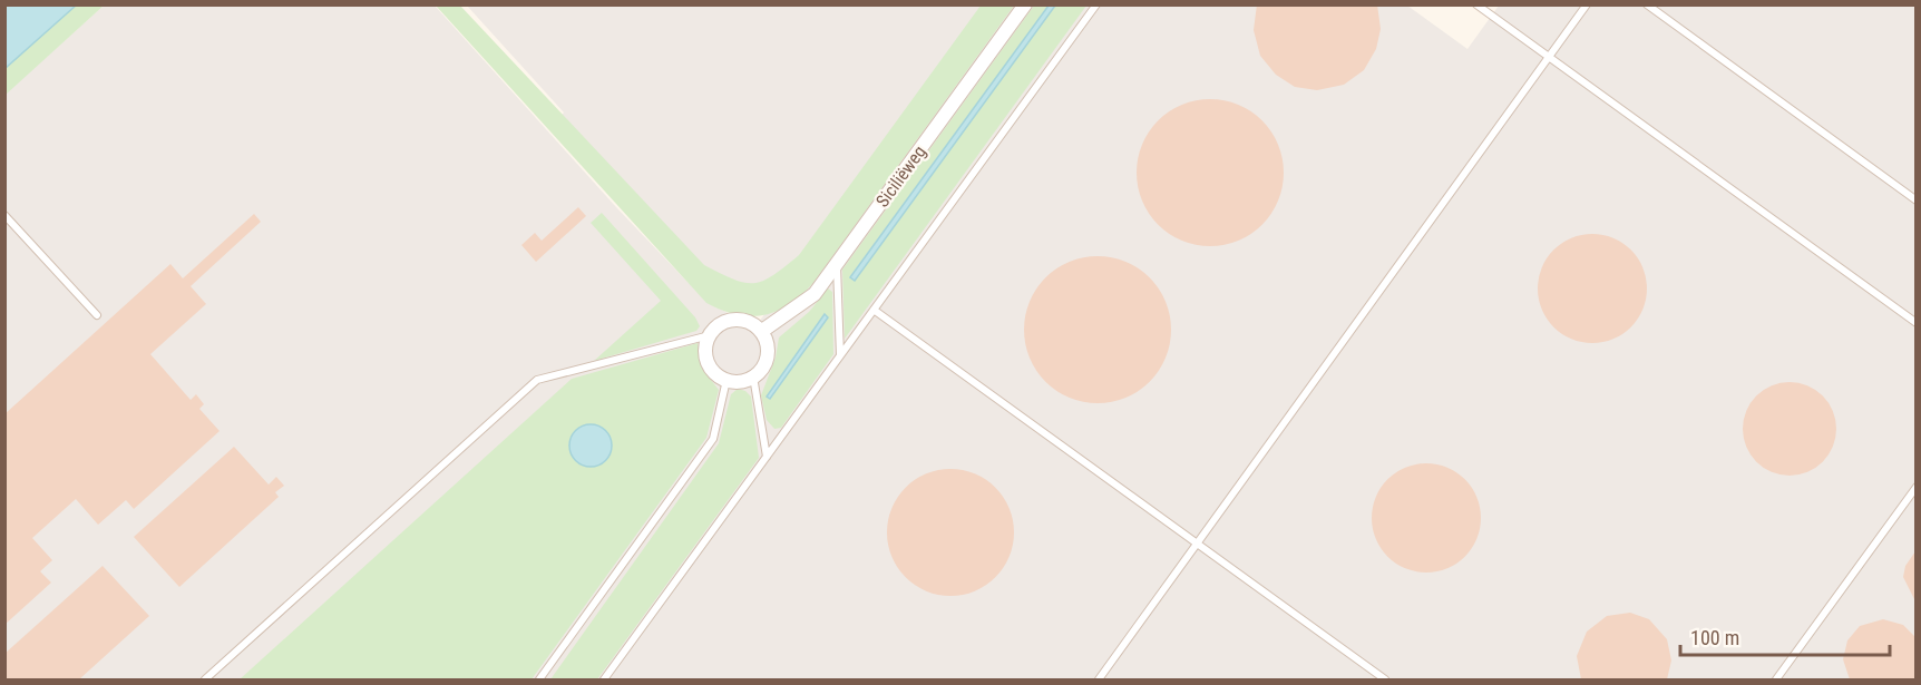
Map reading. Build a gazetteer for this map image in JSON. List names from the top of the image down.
{
  "streets": {
    "street": ["Siciliëweg"]
  },
  "scale_bar": "100 m"
}
